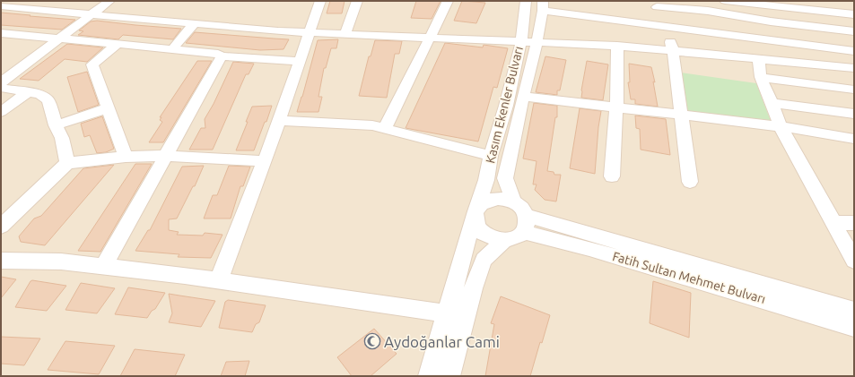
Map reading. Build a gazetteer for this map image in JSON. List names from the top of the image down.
{
  "streets": {
    "street": ["Kasım Ekenler Bulvarı", "Fatih Sultan Mehmet Bulvarı"]
  },
  "crossings": [
    ["Kasım Ekenler Bulvarı", "Fatih Sultan Mehmet Bulvarı"]
  ],
  "places": {
    "mosque": ["Aydoğanlar Cami"]
  }
}
